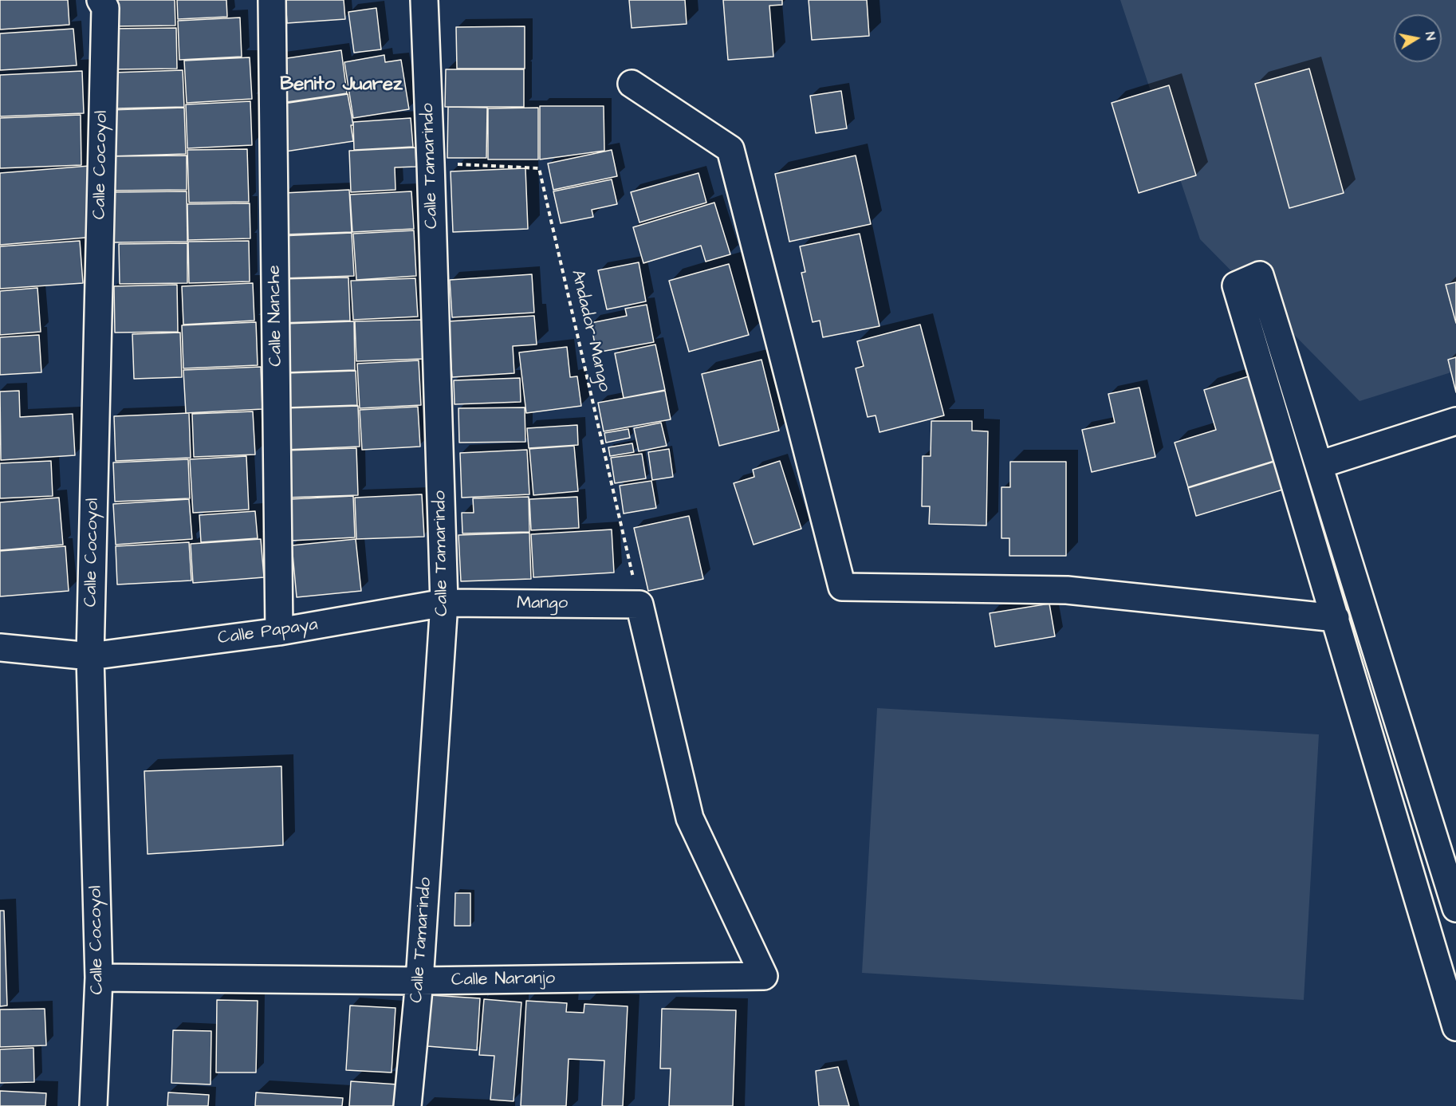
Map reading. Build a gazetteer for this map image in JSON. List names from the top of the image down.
{
  "streets": {
    "street": [
      "Calle Cocoyol",
      "Calle Tamarindo",
      "Calle Nanche",
      "Mango",
      "Calle Papaya",
      "Calle Naranjo"
    ],
    "path": ["Andador Mango"]
  },
  "crossings": [
    ["Calle Cocoyol", "Calle Papaya"],
    ["Calle Cocoyol", "Calle Naranjo"],
    ["Calle Tamarindo", "Andador Mango"],
    ["Calle Tamarindo", "Mango"],
    ["Calle Tamarindo", "Calle Papaya"],
    ["Calle Tamarindo", "Calle Naranjo"],
    ["Calle Nanche", "Calle Papaya"],
    ["Andador Mango", "Mango"],
    ["Andador Mango", "Calle Naranjo"],
    ["Mango", "Calle Papaya"],
    ["Mango", "Calle Naranjo"]
  ],
  "districts": ["Benito Juarez"],
  "north": "right"
}
